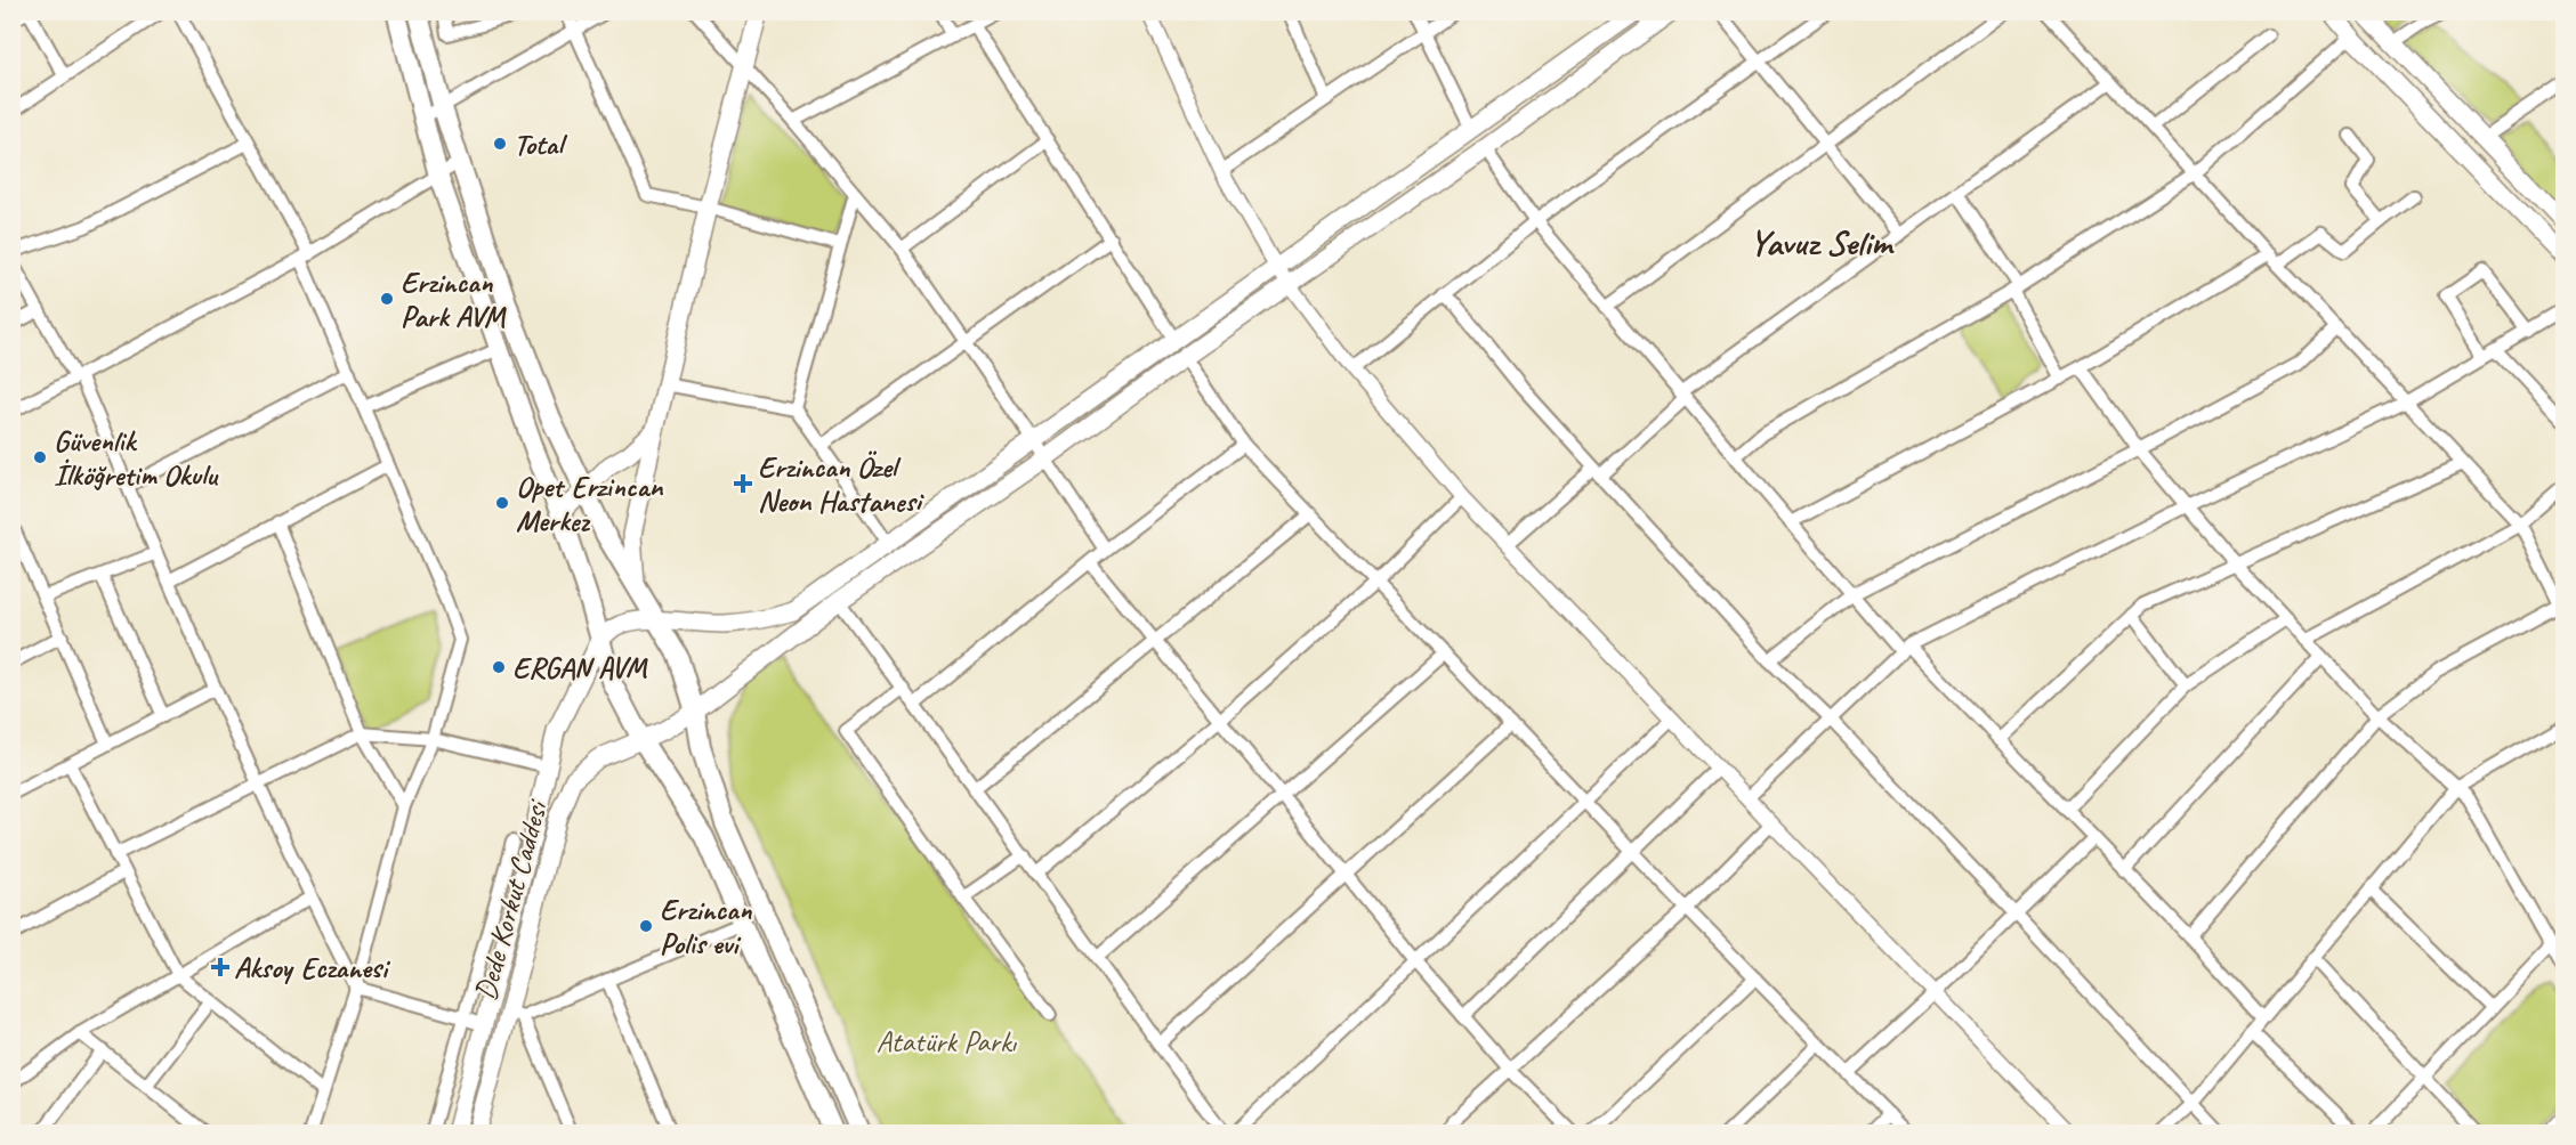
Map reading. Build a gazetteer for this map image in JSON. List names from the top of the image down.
{
  "streets": {
    "main road": ["Dede Korkut Caddesi"]
  },
  "districts": ["Yavuz Selim"],
  "parks": ["Atatürk Parkı"],
  "places": {
    "other": [
      "Total",
      "Erzincan Park AVM",
      "Güvenlik İlköğretim Okulu",
      "Opet Erzincan Merkez",
      "ERGAN AVM",
      "Erzincan Polis evi"
    ],
    "health": ["Erzincan Özel Neon Hastanesi", "Aksoy Eczanesi"]
  }
}
